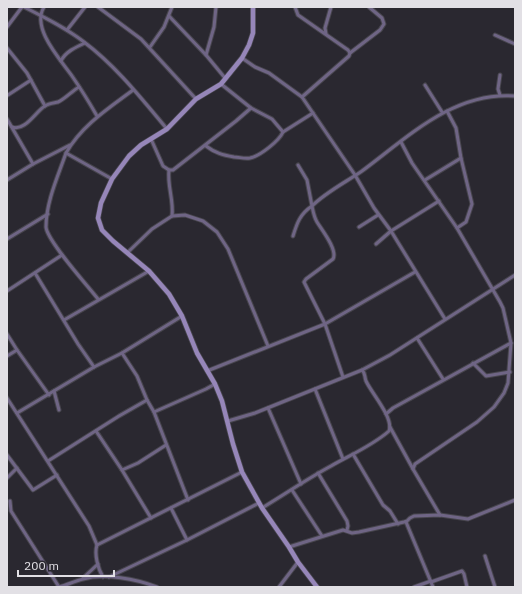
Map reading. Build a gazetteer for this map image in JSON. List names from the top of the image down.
{
  "scale_bar": "200 m"
}
